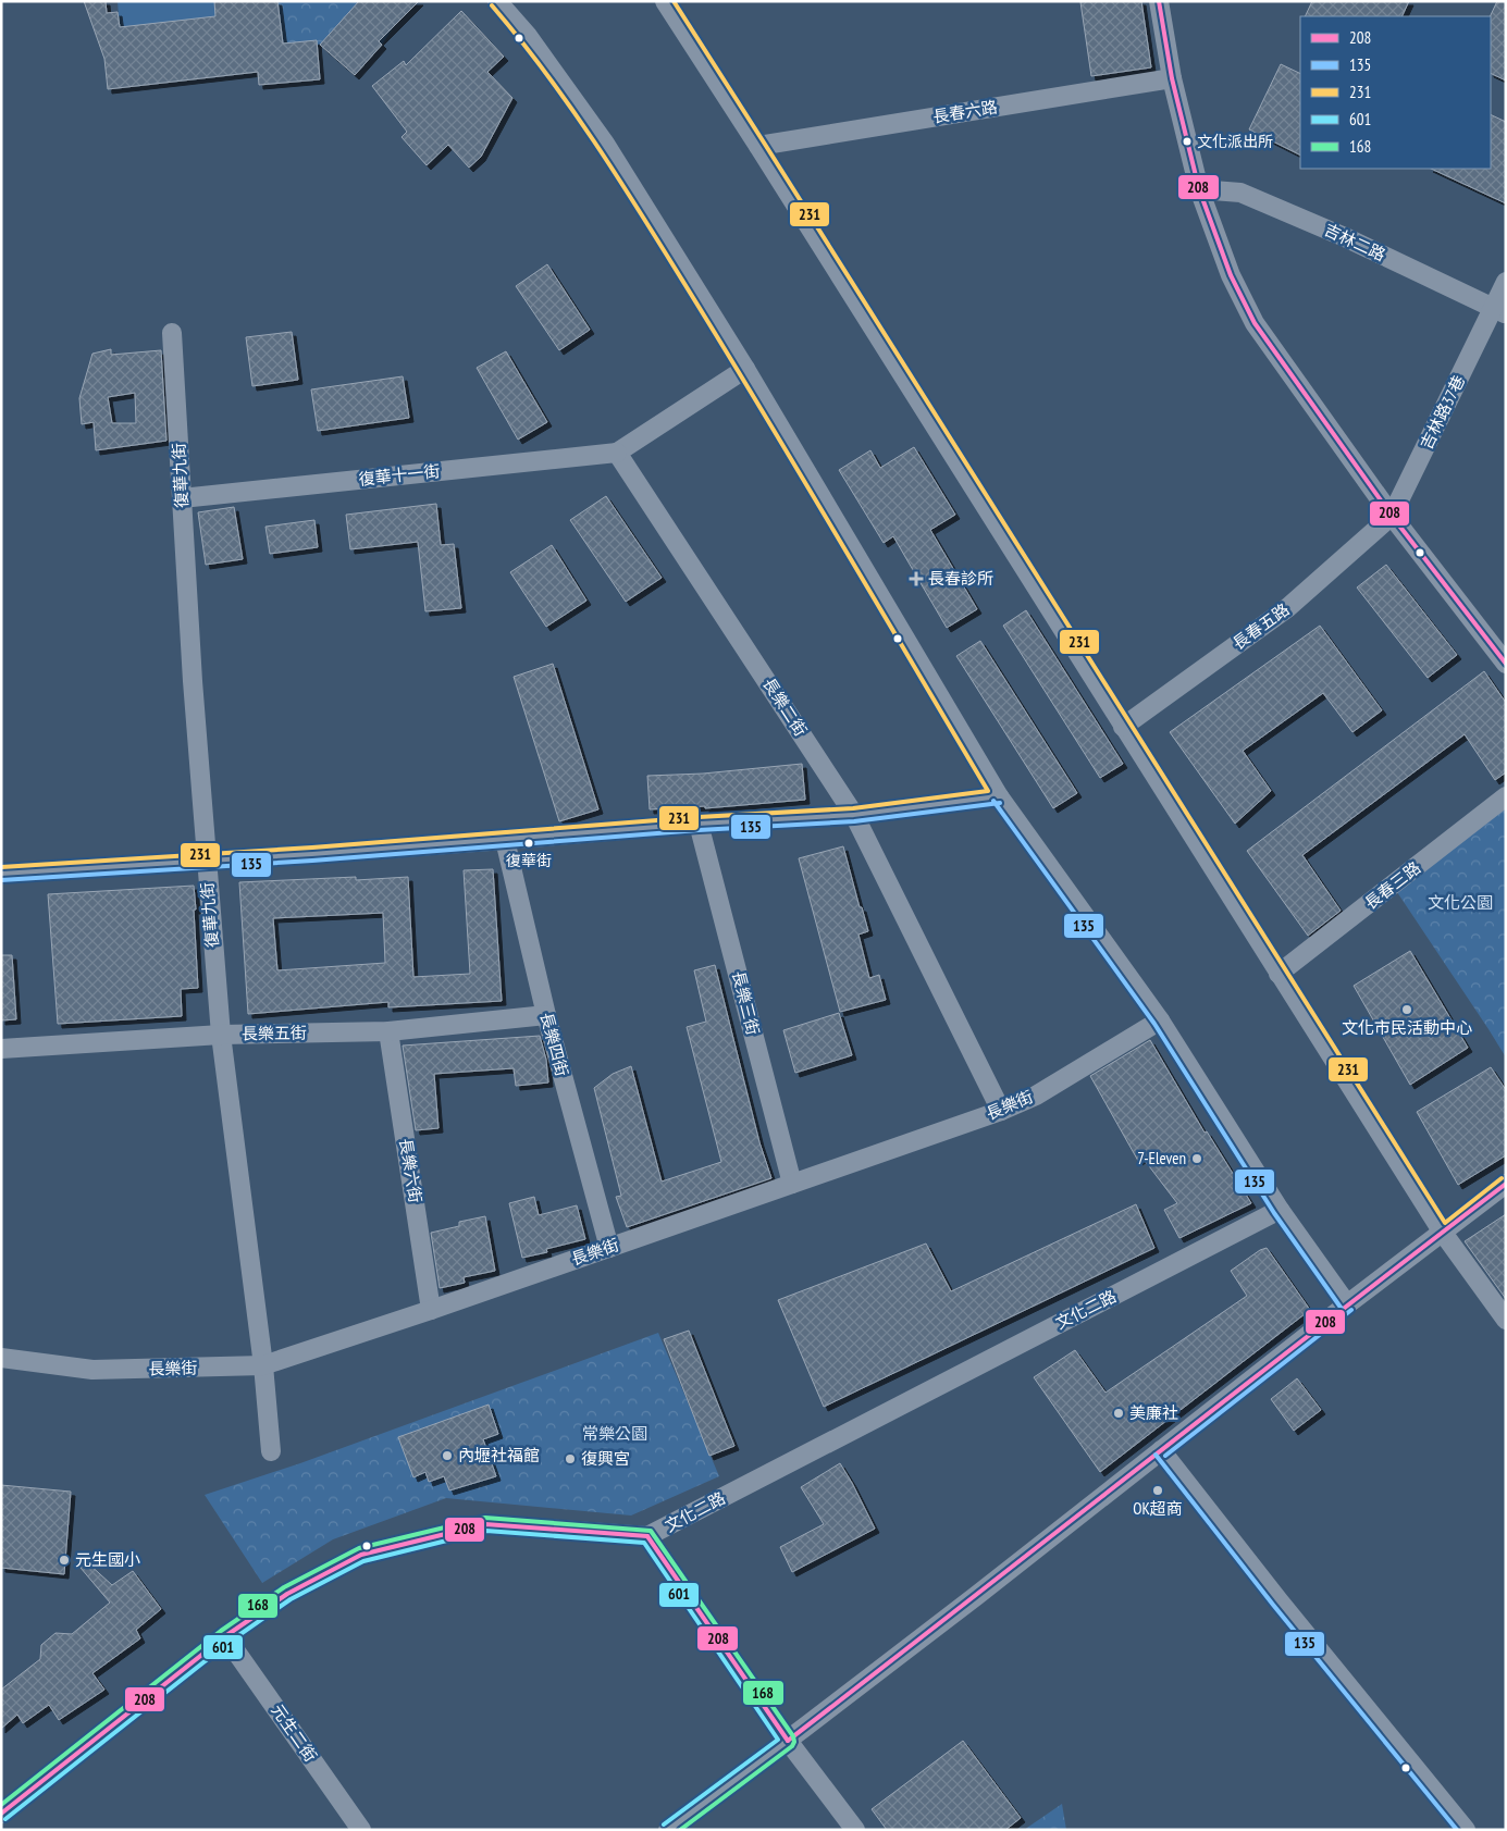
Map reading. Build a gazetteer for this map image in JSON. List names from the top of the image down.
{
  "streets": {
    "street": [
      "長春六路",
      "吉林二路",
      "吉林路37巷",
      "復華九街",
      "復華十一街",
      "長春五路",
      "長樂二街",
      "長春三路",
      "長樂三街",
      "長樂五街",
      "長樂四街",
      "長樂街",
      "長樂六街",
      "文化二路",
      "元生二街"
    ]
  },
  "crossings": [
    ["吉林二路", "吉林路37巷"],
    ["吉林路37巷", "長春五路"],
    ["復華九街", "復華十一街"],
    ["復華九街", "長樂五街"],
    ["復華九街", "長樂街"],
    ["復華十一街", "長樂二街"],
    ["長樂二街", "長樂街"],
    ["長樂三街", "長樂街"],
    ["長樂五街", "長樂四街"],
    ["長樂五街", "長樂六街"],
    ["長樂四街", "長樂街"],
    ["長樂街", "長樂六街"],
    ["文化二路", "元生二街"]
  ],
  "parks": ["文化公園", "常樂公園"],
  "places": {
    "other": [
      "文化派出所",
      "復華街",
      "文化市民活動中心",
      "7-Eleven",
      "美廉社",
      "內壢社福館",
      "復興宮",
      "OK超商",
      "元生國小"
    ],
    "health": ["長春診所"]
  },
  "lines": [
    "transit line 208",
    "transit line 231",
    "transit line 135",
    "transit line 168",
    "transit line 601"
  ],
  "legend": [
    "208",
    "135",
    "231",
    "601",
    "168"
  ]
}
